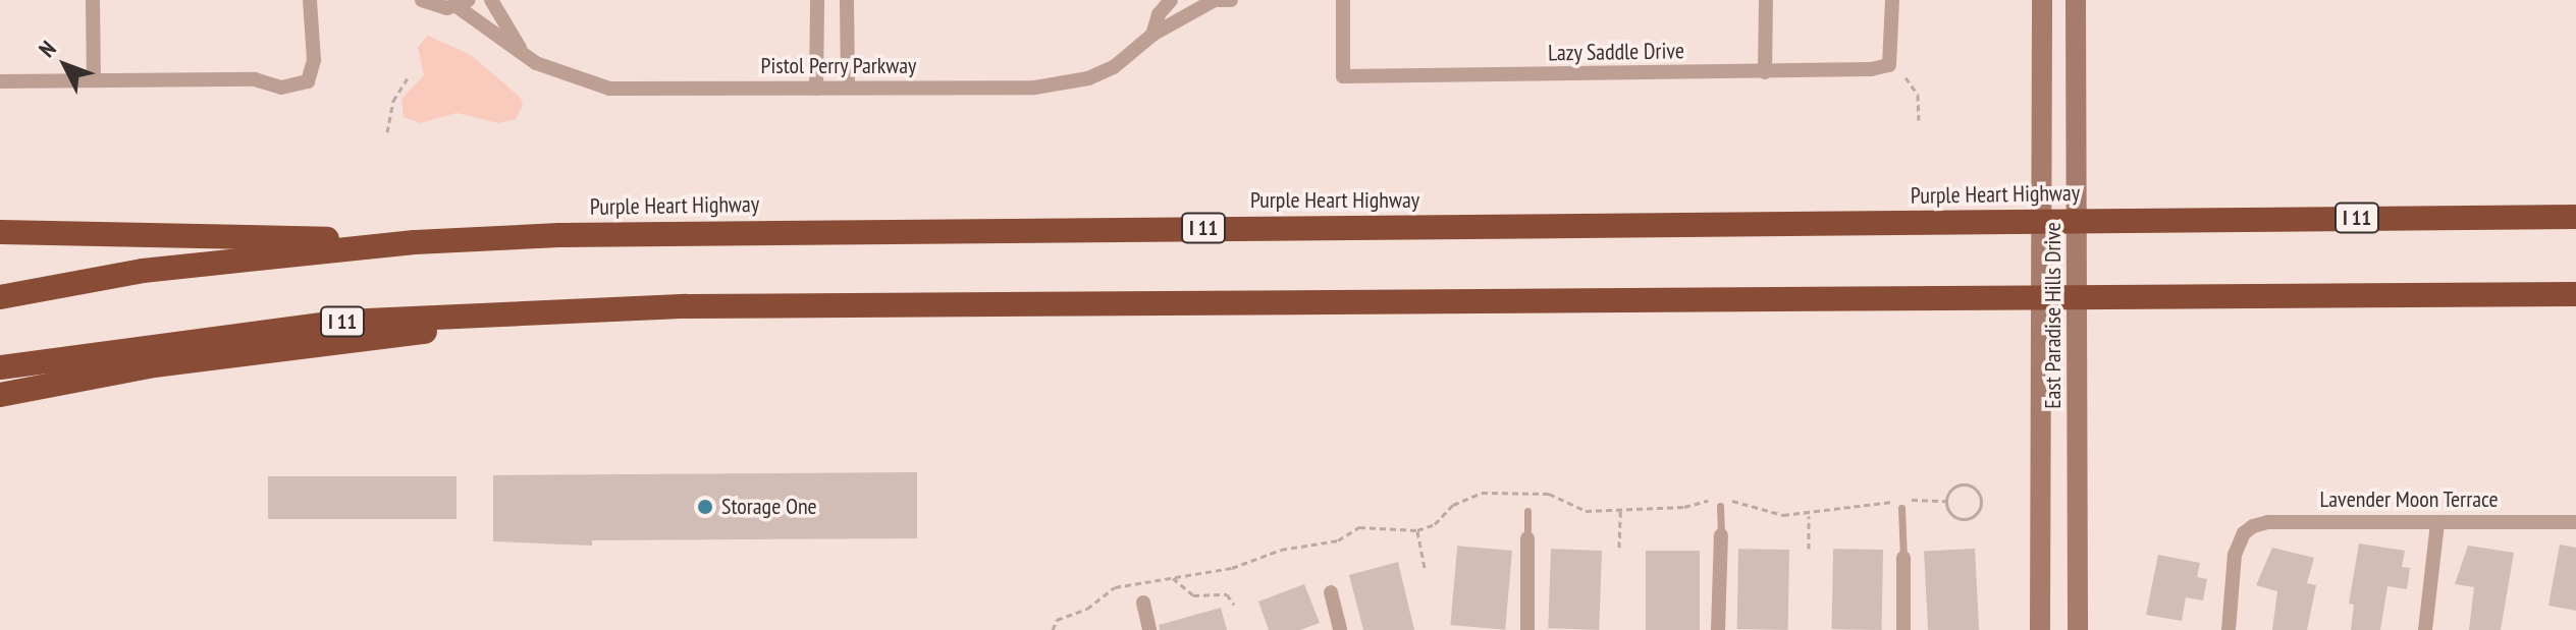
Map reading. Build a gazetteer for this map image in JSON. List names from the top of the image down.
{
  "streets": {
    "highway": ["Purple Heart Highway", "I 11"],
    "street": [
      "Lazy Saddle Drive",
      "Pistol Perry Parkway",
      "East Paradise Hills Drive",
      "Lavender Moon Terrace"
    ]
  },
  "places": ["Storage One"],
  "north": "top left"
}
